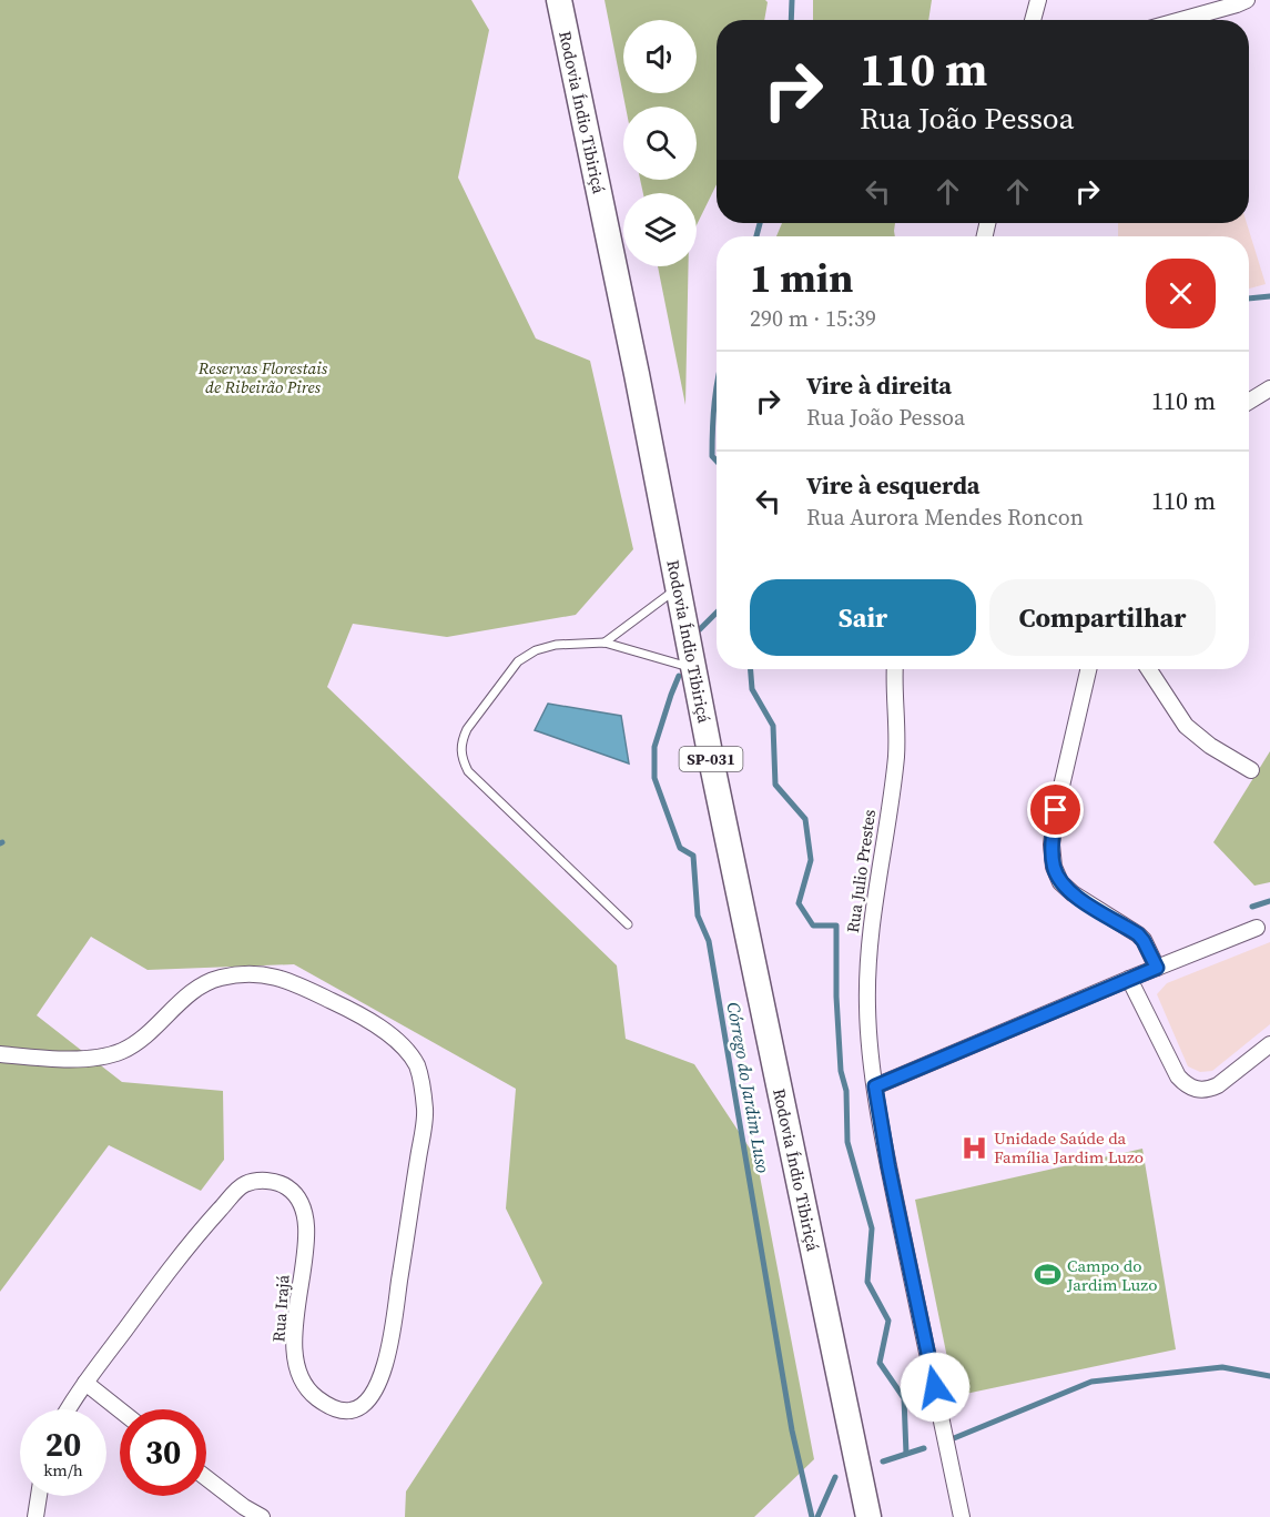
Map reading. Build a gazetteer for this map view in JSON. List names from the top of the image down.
{
  "streets": {
    "highway": ["Rodovia Índio Tibiriçá", "SP-031"],
    "street": ["Rua Julio Prestes", "Rua Irajá"]
  },
  "water": ["Córrego do Jardim Luso"],
  "parks": ["Reservas Florestais de Ribeirão Pires"],
  "places": {
    "hospital": ["Unidade Saúde da Família Jardim Luzo"],
    "sports": ["Campo do Jardim Luzo"]
  },
  "page": {
    "turn": ["110 m", "Rua João Pessoa"],
    "heading": ["1 min", "290 m · 15:39"],
    "list": [
      {
        "name": "Vire à direita",
        "note": "Rua João Pessoa",
        "value": "110 m"
      },
      {
        "name": "Vire à esquerda",
        "note": "Rua Aurora Mendes Roncon",
        "value": "110 m"
      }
    ],
    "buttons": ["Sair", "Compartilhar"],
    "speed": "20 km/h",
    "limit": "30"
  }
}
